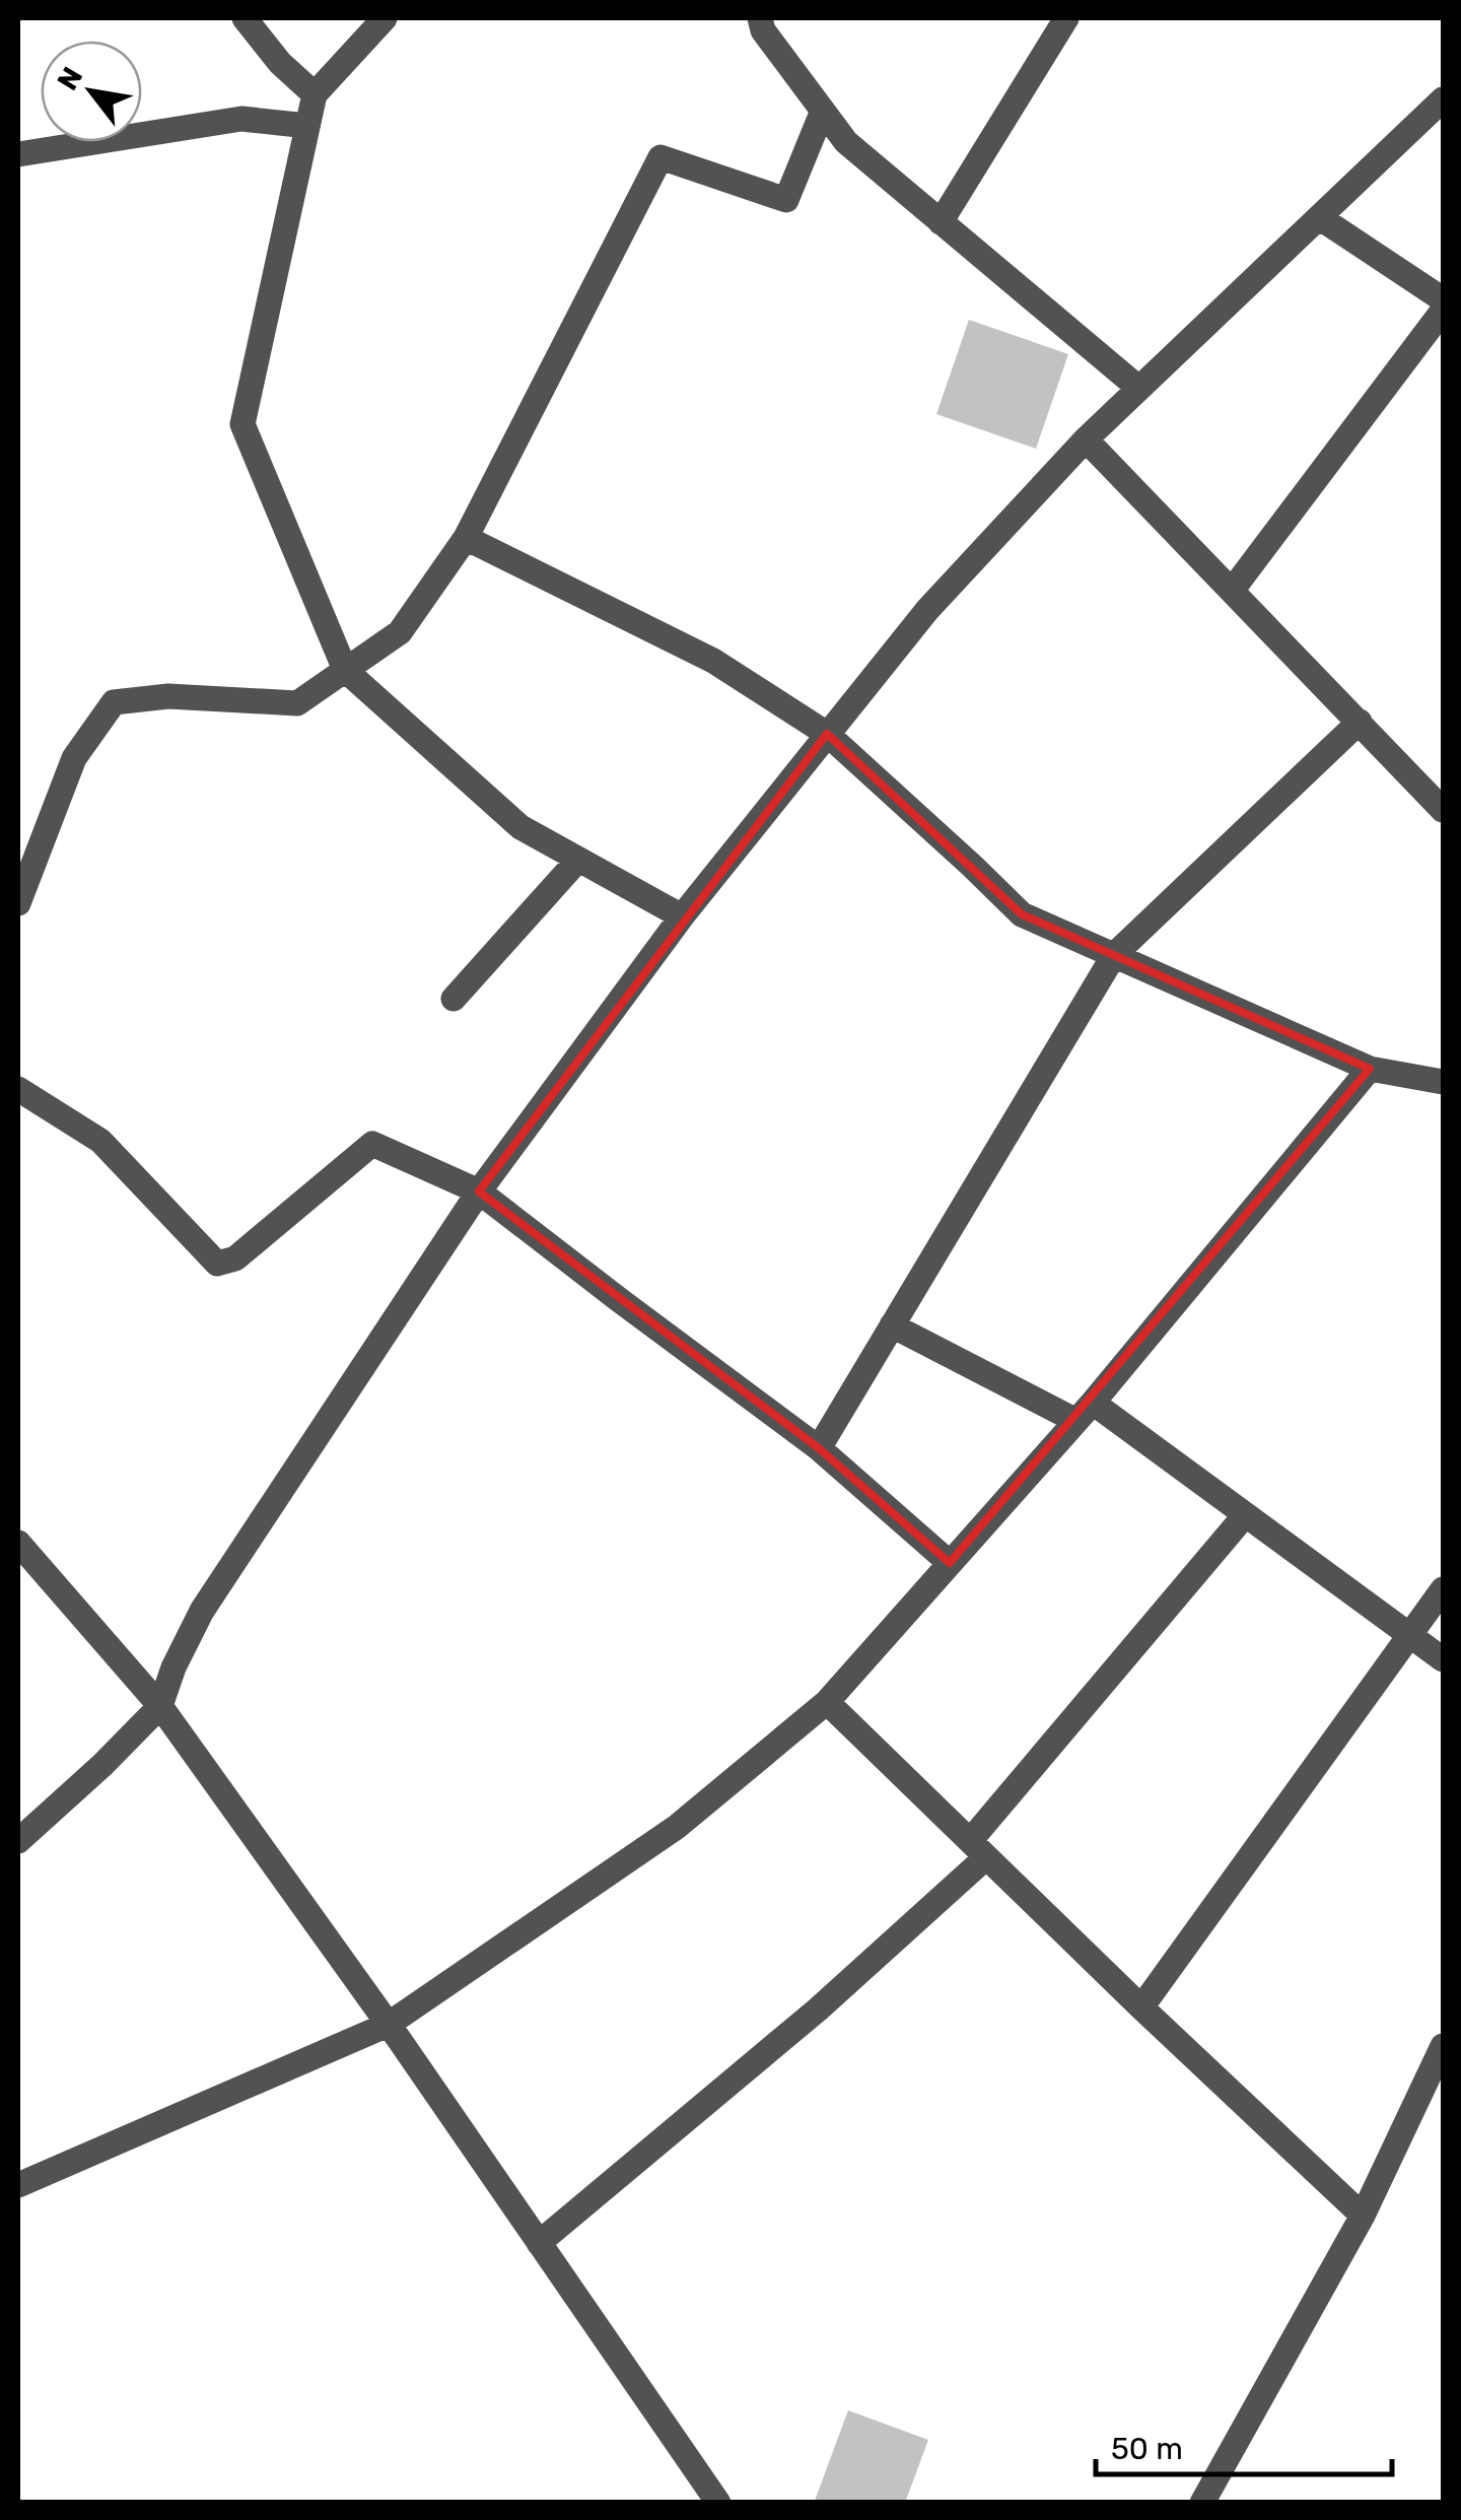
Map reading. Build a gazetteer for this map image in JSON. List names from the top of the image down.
{
  "scale_bar": "50 m",
  "north": "top left"
}
